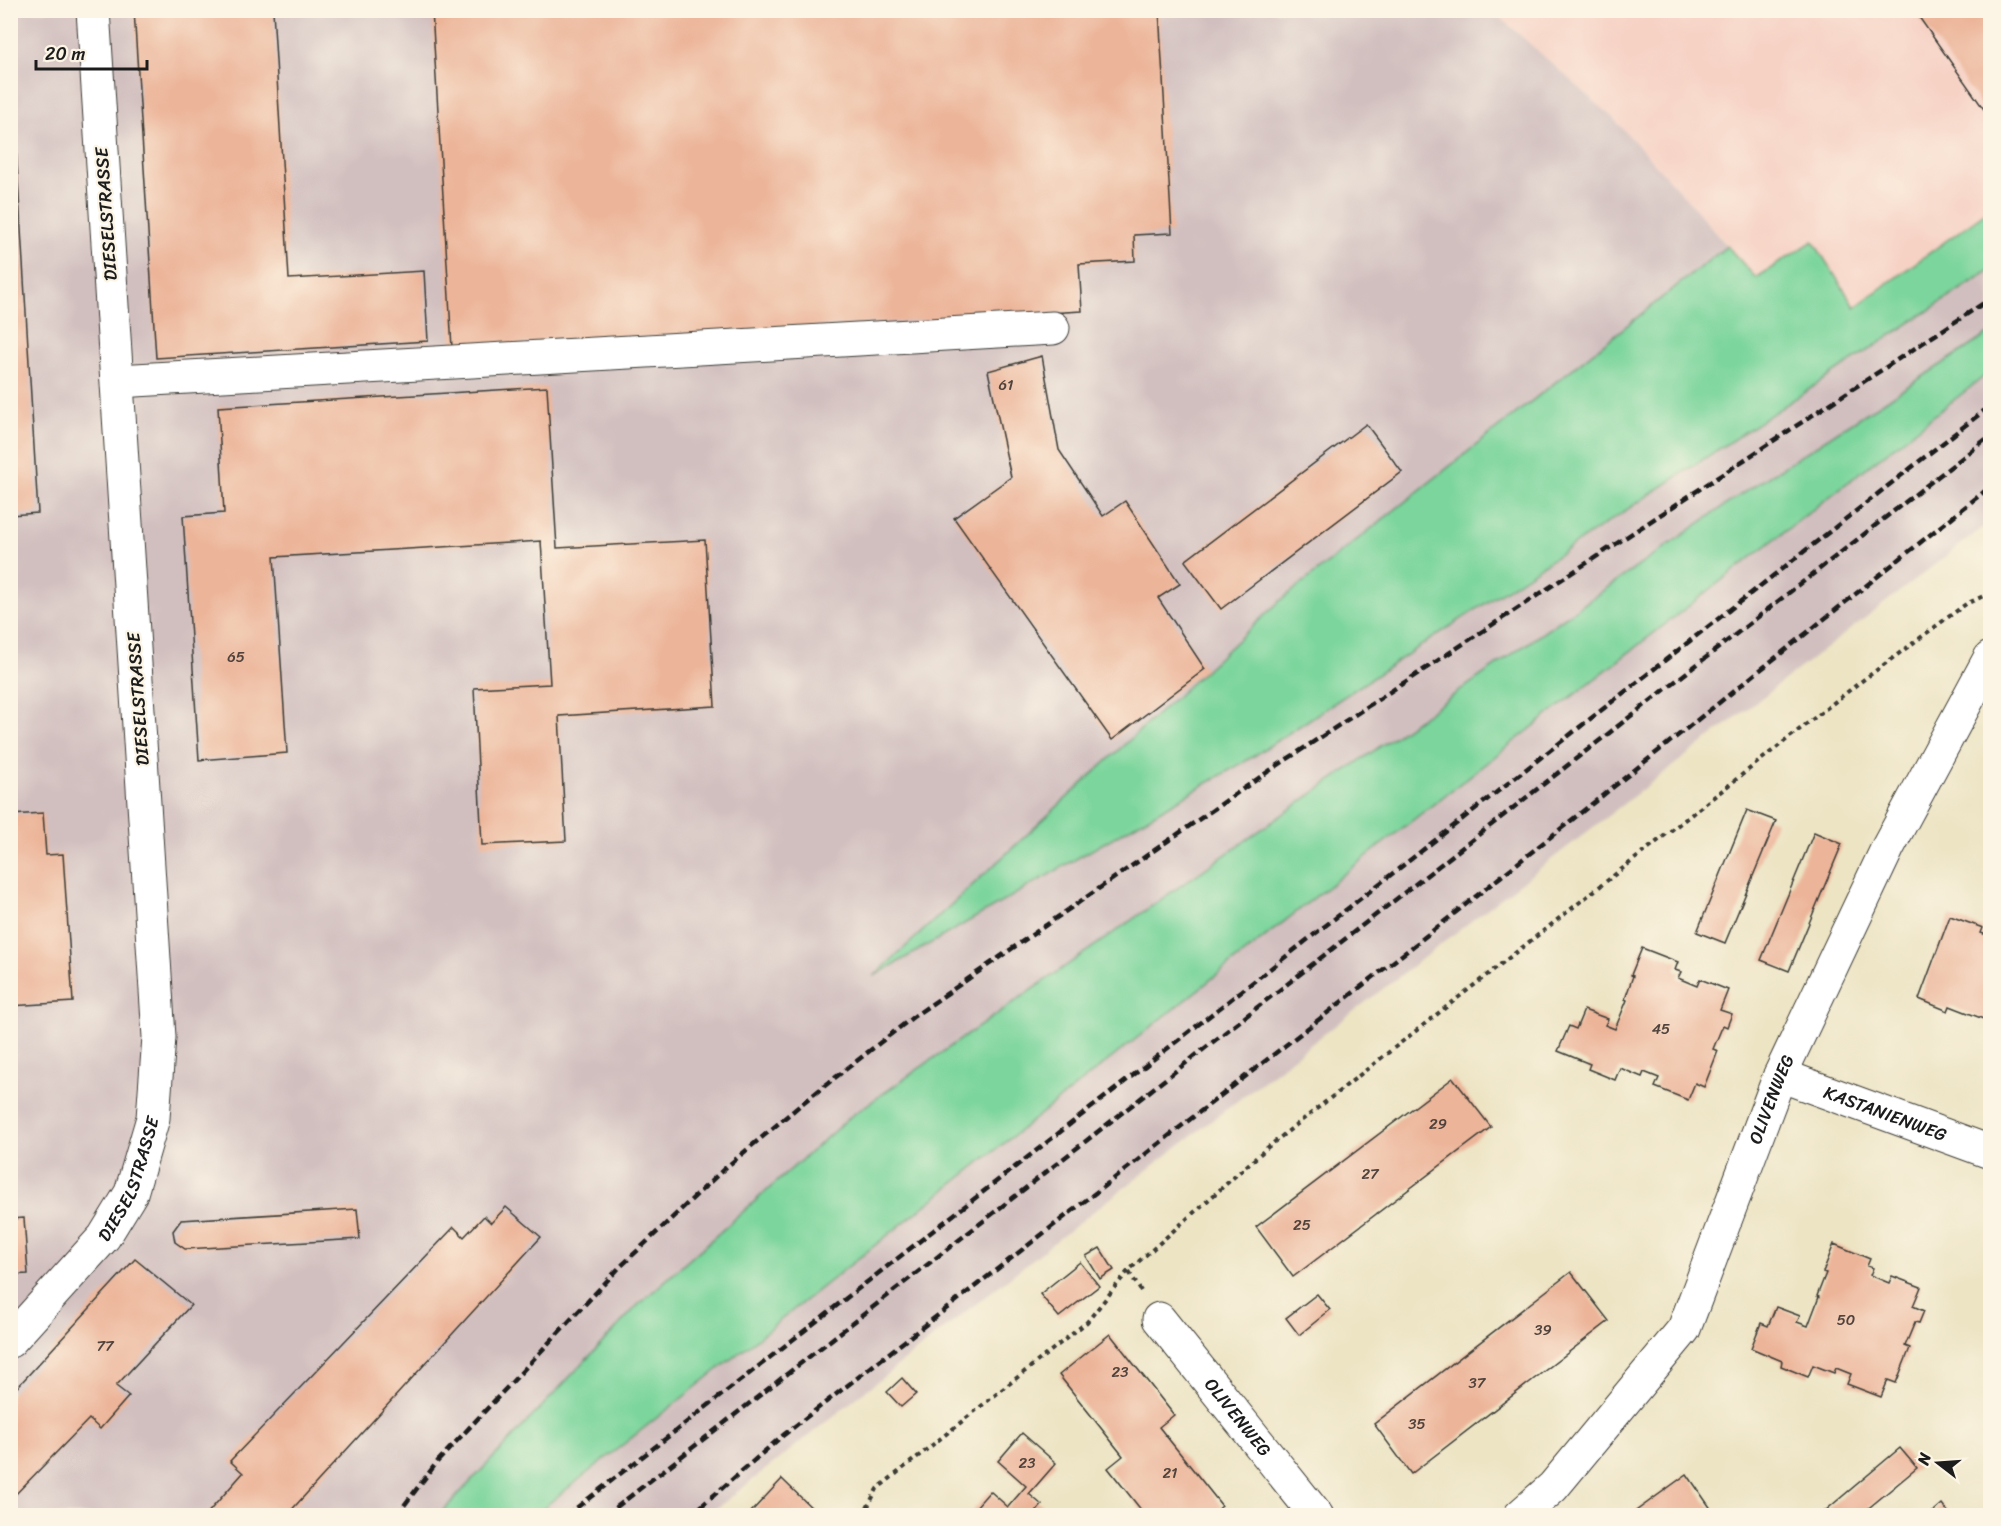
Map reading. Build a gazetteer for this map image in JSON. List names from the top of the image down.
{
  "streets": {
    "street": ["DIESELSTRASSE", "OLIVENWEG", "KASTANIENWEG"]
  },
  "crossings": [
    ["OLIVENWEG", "KASTANIENWEG"]
  ],
  "house_numbers": [
    "61",
    "65",
    "45",
    "29",
    "27",
    "25",
    "50",
    "39",
    "77",
    "23",
    "37",
    "35",
    "23",
    "21"
  ],
  "scale_bar": "20 m",
  "north": "left"
}
